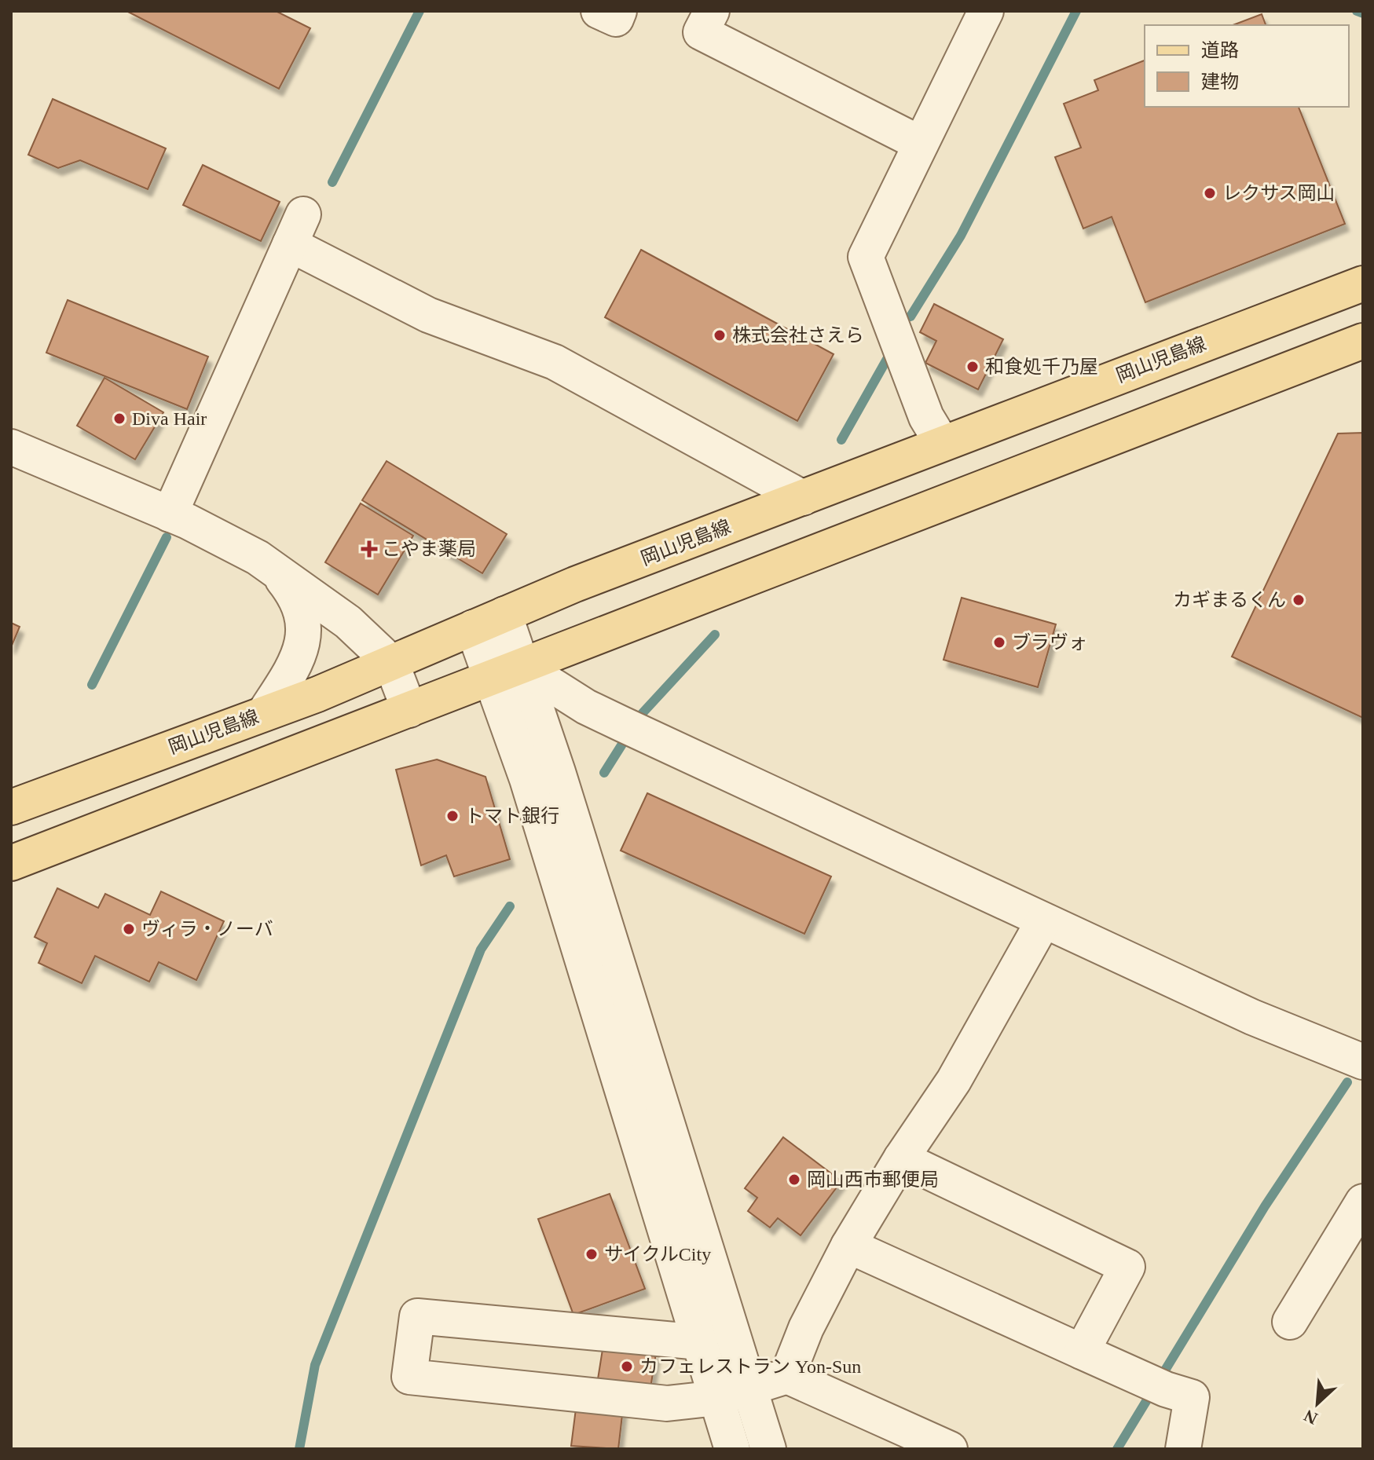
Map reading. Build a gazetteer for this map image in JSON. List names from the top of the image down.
{
  "streets": {
    "main road": ["岡山児島線"]
  },
  "places": {
    "other": [
      "レクサス岡山",
      "株式会社さえら",
      "和食処千乃屋",
      "Diva Hair",
      "カギまるくん",
      "ブラヴォ",
      "トマト銀行",
      "ヴィラ・ノーバ",
      "岡山西市郵便局",
      "サイクルCity",
      "カフェレストラン Yon-Sun"
    ],
    "health": ["こやま薬局"]
  },
  "legend": ["道路", "建物"],
  "north": "bottom left"
}
